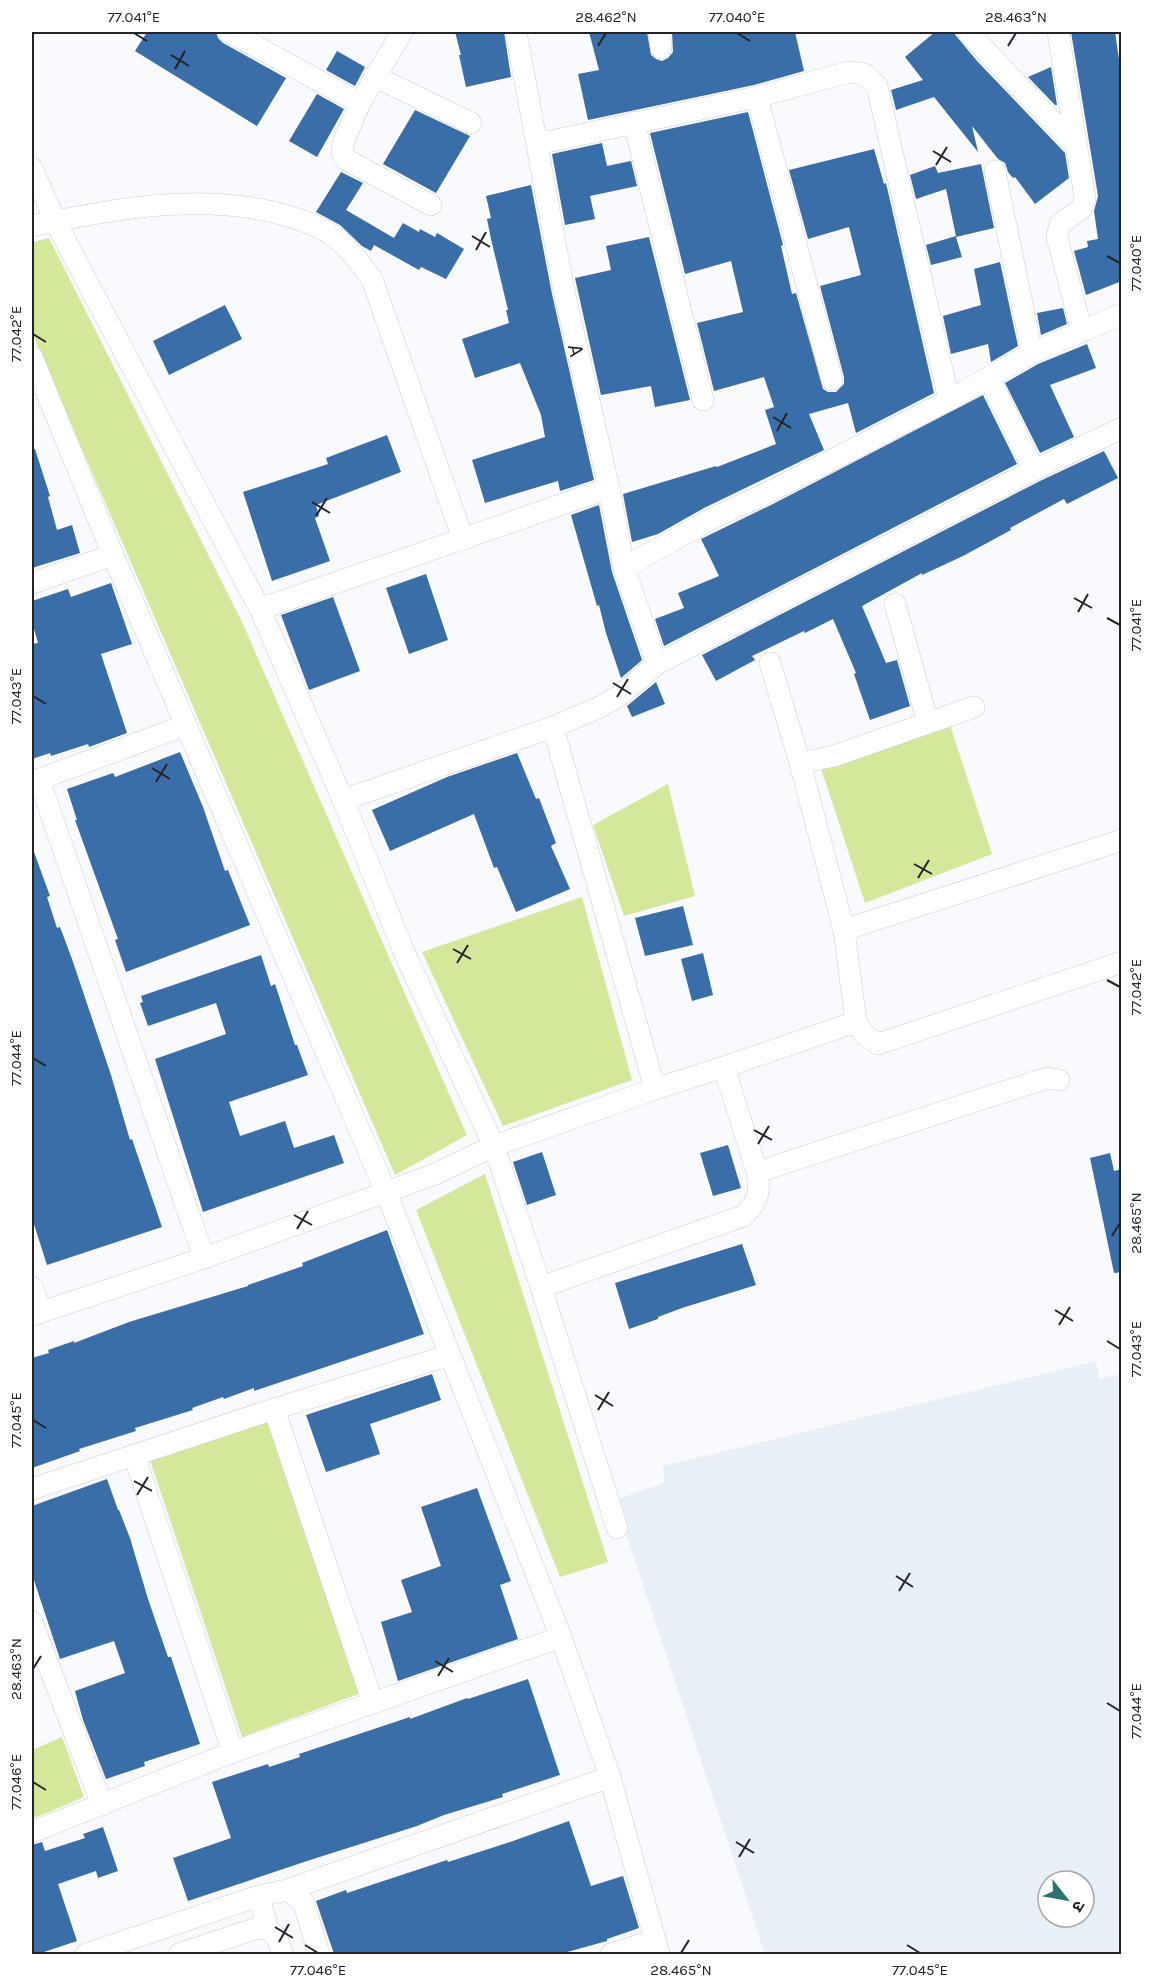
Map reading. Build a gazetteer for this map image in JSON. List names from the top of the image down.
{
  "streets": {
    "street": ["A"]
  },
  "north": "bottom right",
  "coordinates": [
    "77.041°E",
    "28.462°N",
    "77.040°E",
    "28.463°N",
    "77.042°E",
    "77.043°E",
    "77.044°E",
    "28.465°N",
    "77.045°E",
    "77.046°E"
  ]
}
